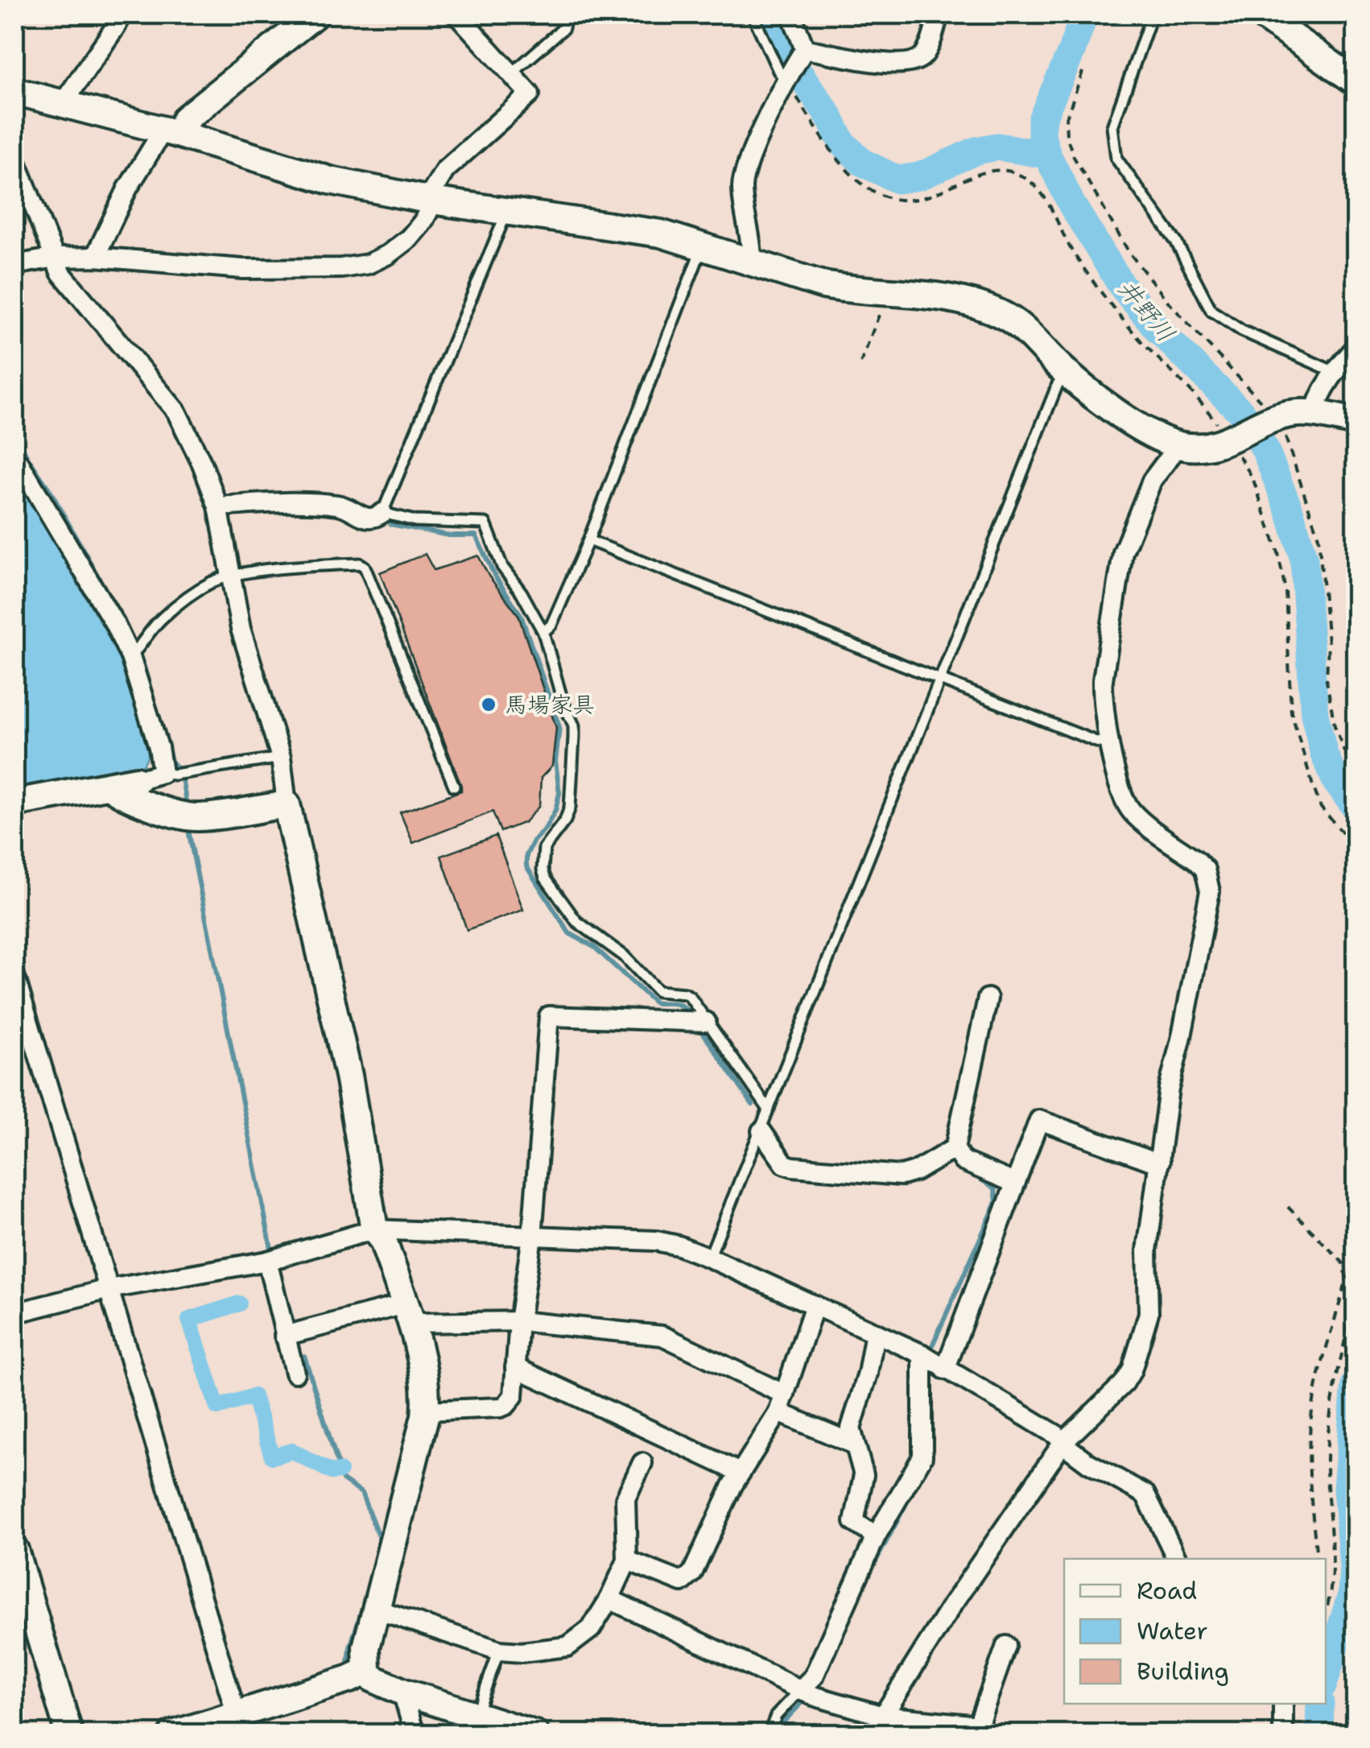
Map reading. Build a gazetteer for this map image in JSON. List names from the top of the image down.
{
  "water": ["井野川"],
  "places": ["馬場家具"],
  "legend": ["Road", "Water", "Building"]
}
